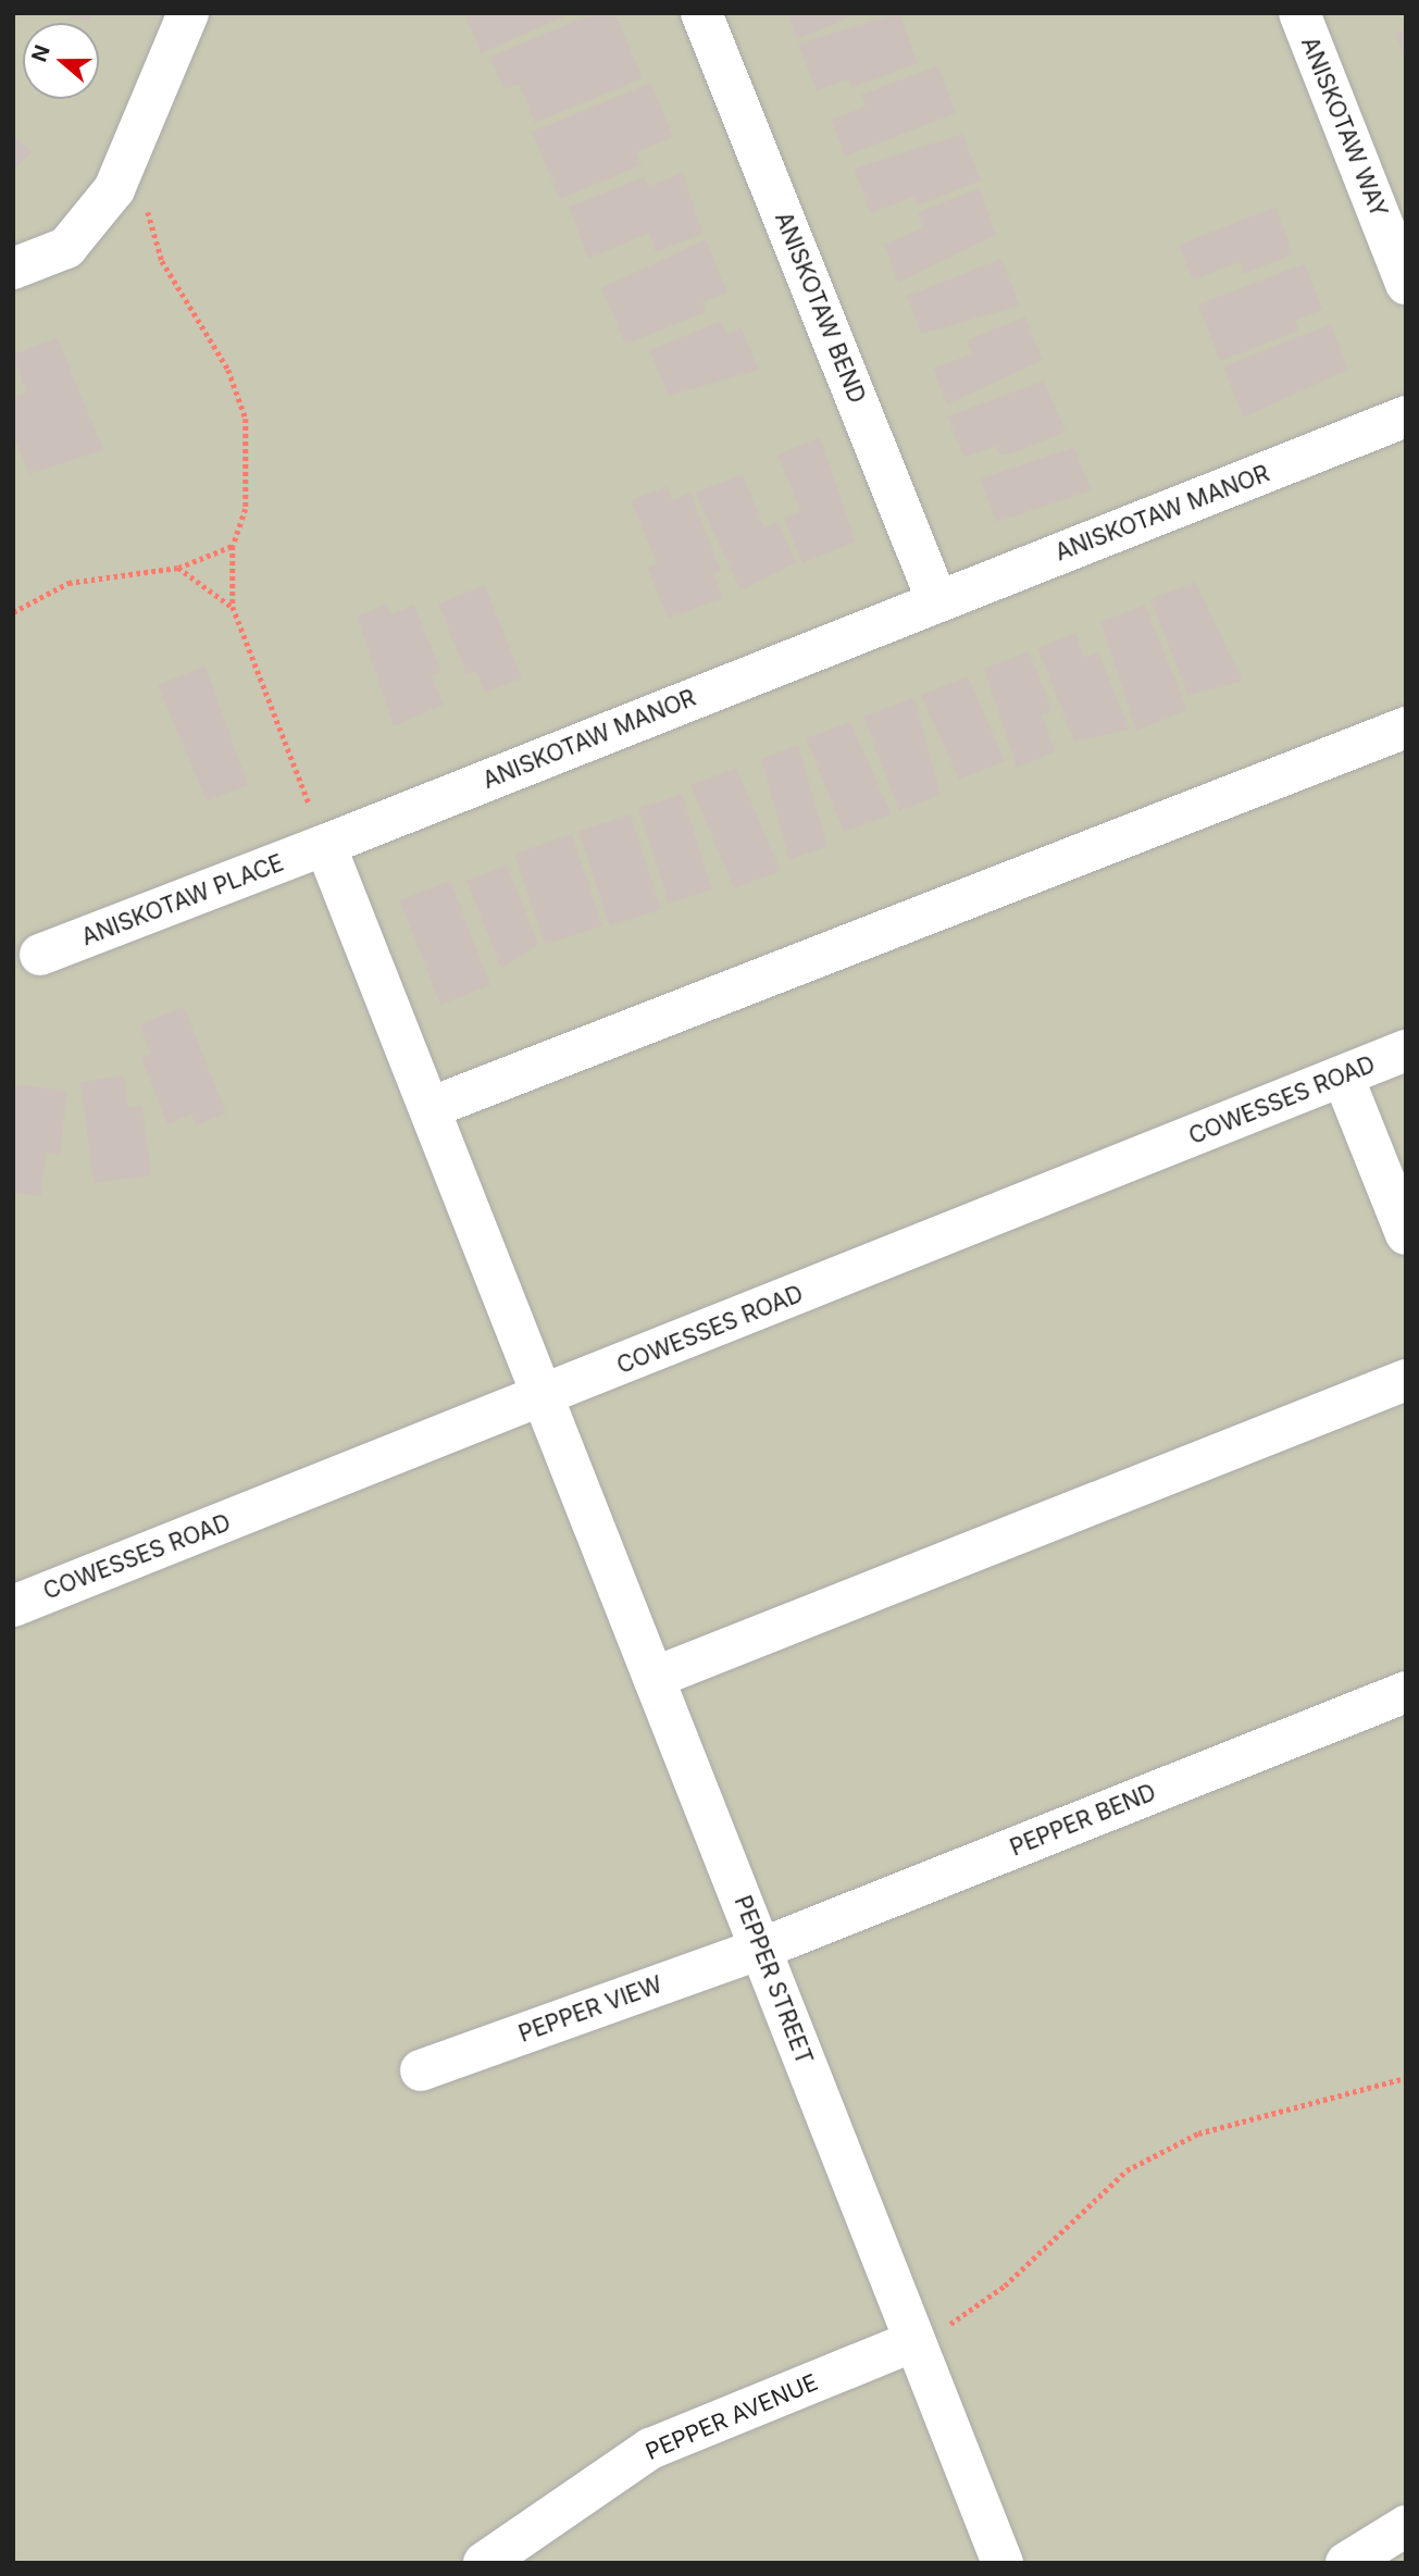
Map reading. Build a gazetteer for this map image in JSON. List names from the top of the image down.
{
  "streets": {
    "street": [
      "ANISKOTAW WAY",
      "ANISKOTAW BEND",
      "ANISKOTAW MANOR",
      "ANISKOTAW PLACE",
      "COWESSES ROAD",
      "PEPPER BEND",
      "PEPPER STREET",
      "PEPPER VIEW",
      "PEPPER AVENUE"
    ]
  },
  "crossings": [
    ["ANISKOTAW BEND", "ANISKOTAW MANOR"],
    ["ANISKOTAW MANOR", "ANISKOTAW PLACE"],
    ["COWESSES ROAD", "PEPPER STREET"],
    ["PEPPER BEND", "PEPPER STREET"],
    ["PEPPER BEND", "PEPPER VIEW"],
    ["PEPPER STREET", "PEPPER VIEW"],
    ["PEPPER STREET", "PEPPER AVENUE"]
  ],
  "north": "left"
}
